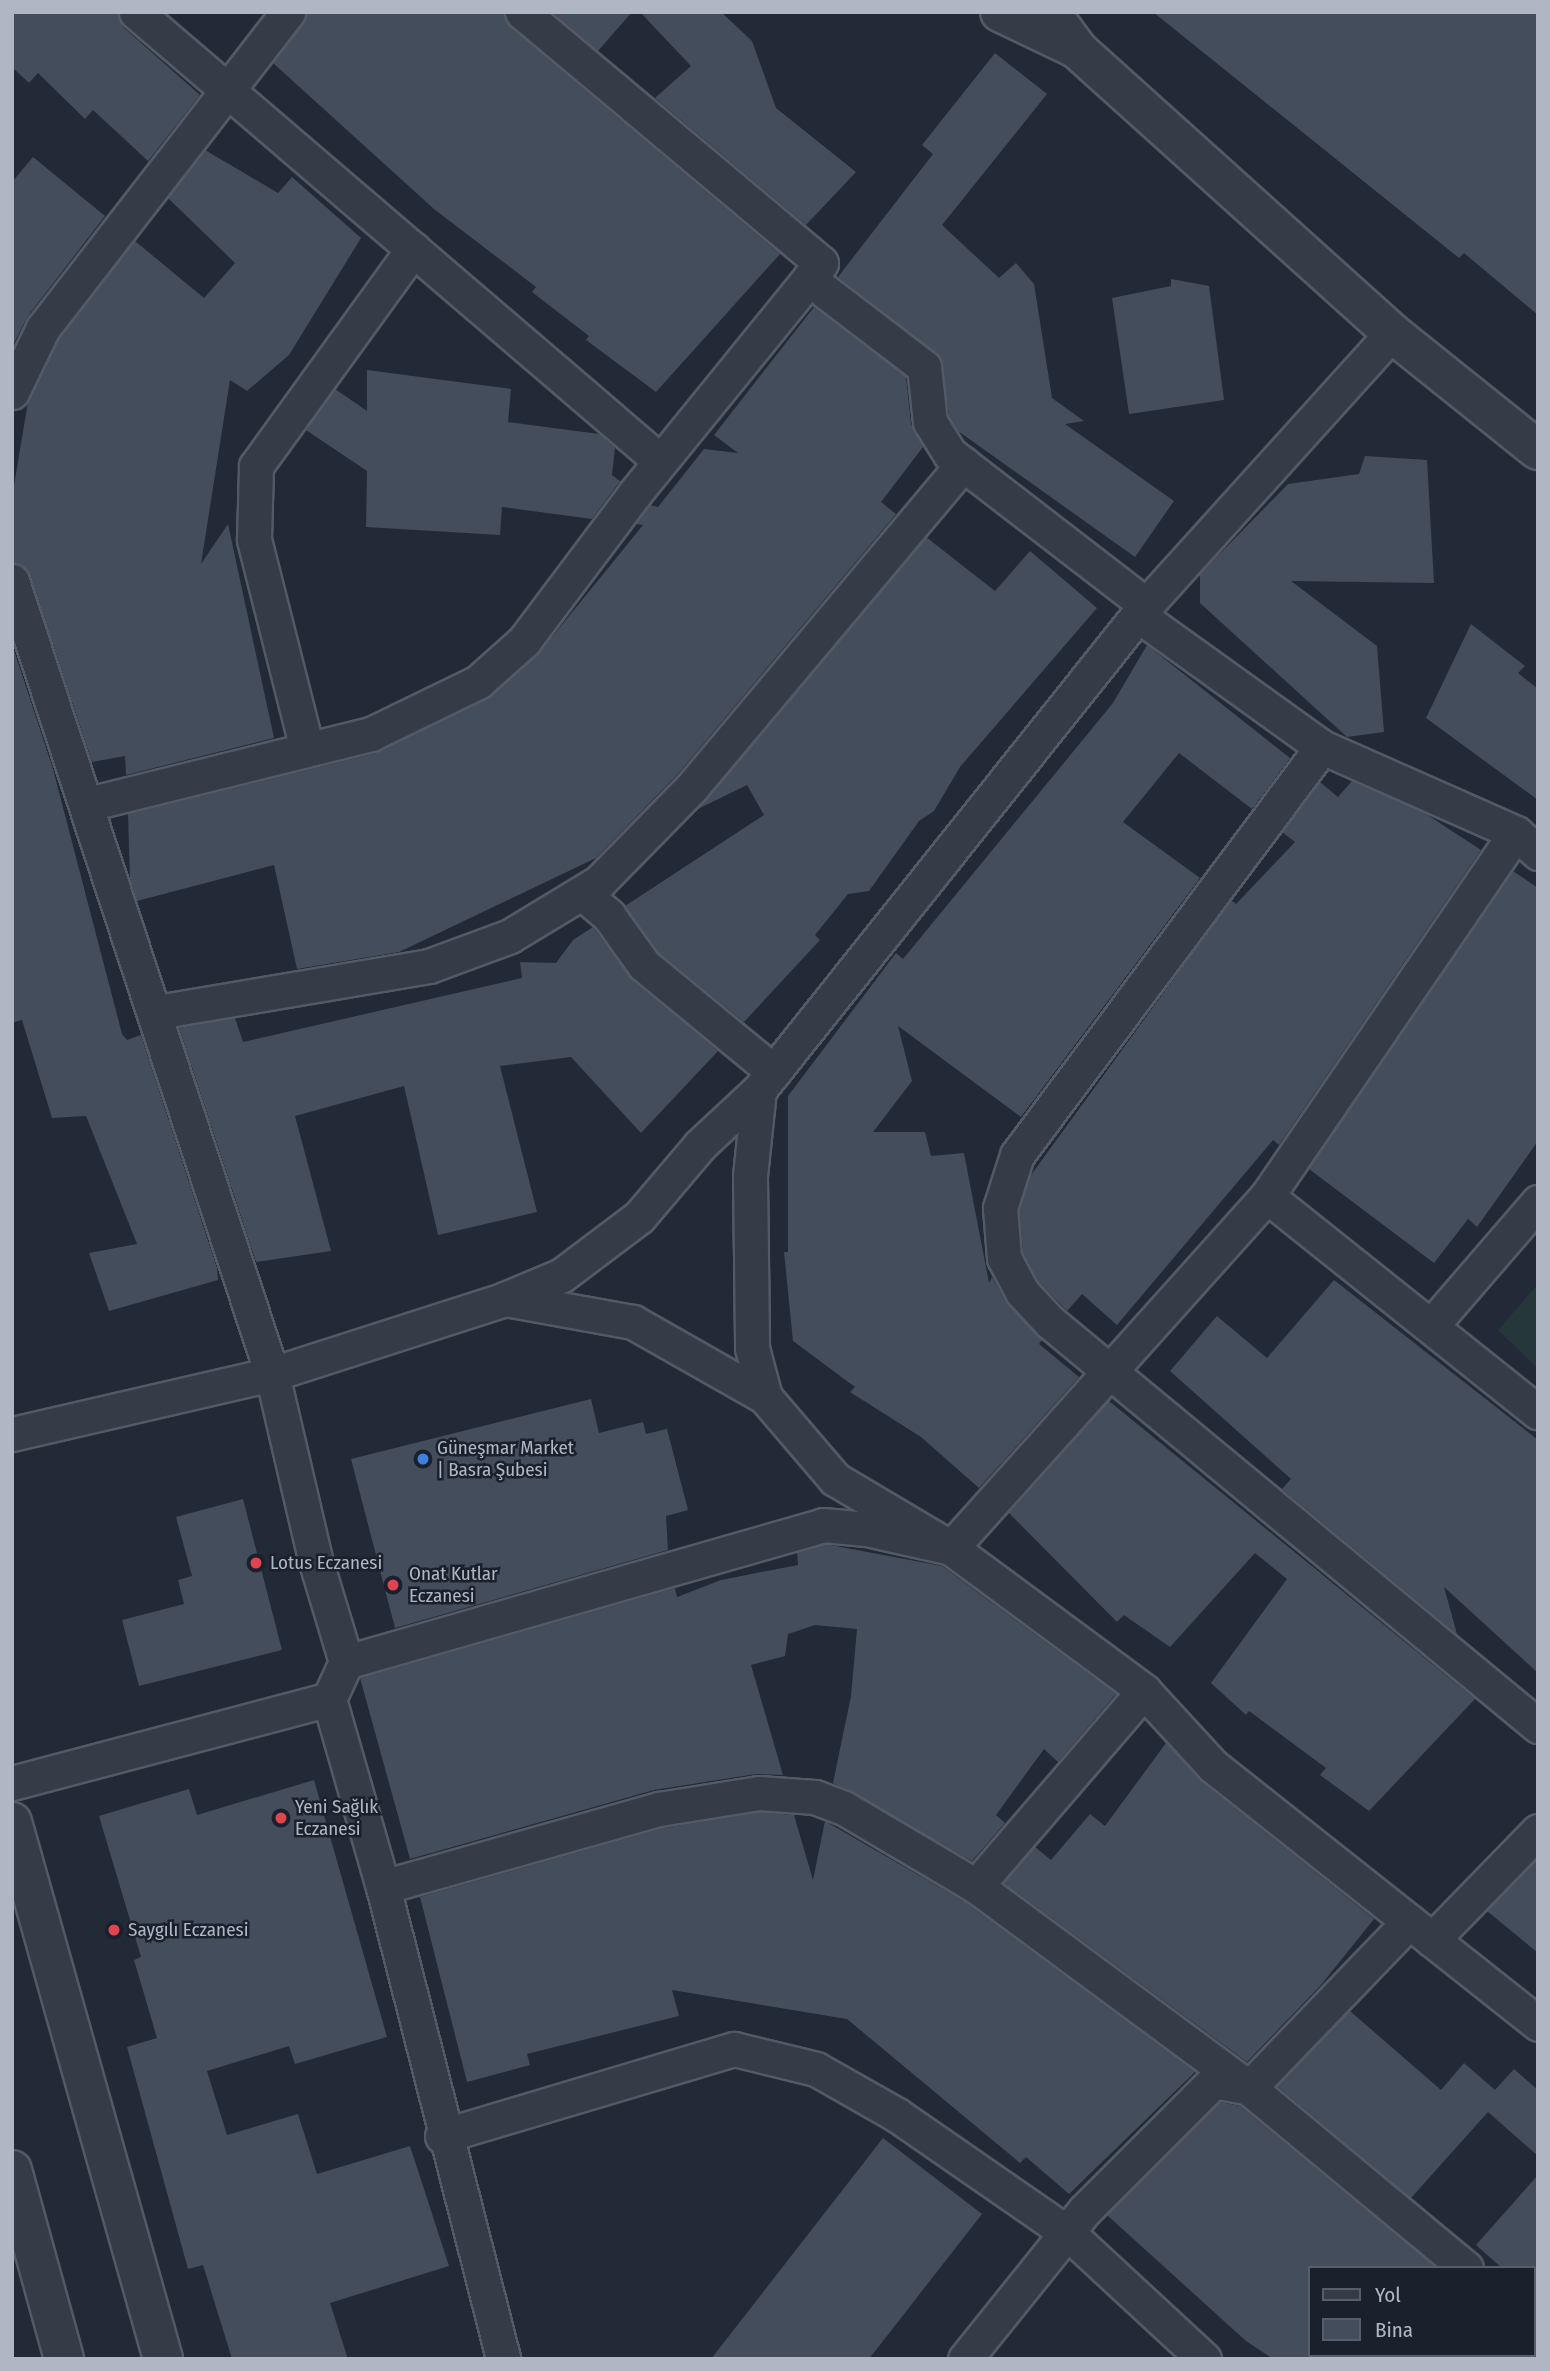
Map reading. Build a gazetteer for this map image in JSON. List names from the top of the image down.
{
  "places": [
    "Güneşmar Market | Basra Şubesi",
    "Lotus Eczanesi",
    "Onat Kutlar Eczanesi",
    "Yeni Sağlık Eczanesi",
    "Saygılı Eczanesi"
  ],
  "legend": ["Yol", "Bina"]
}
